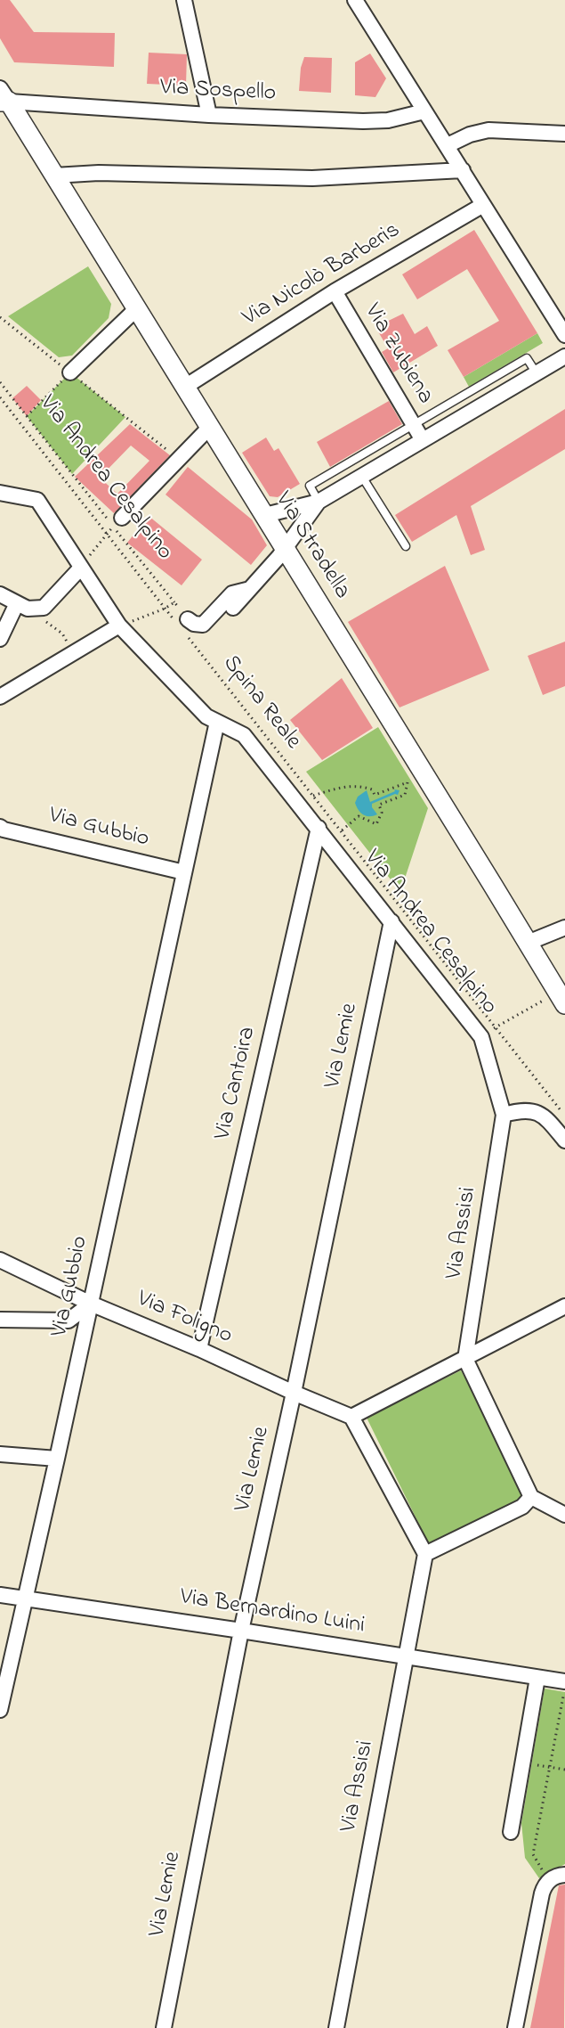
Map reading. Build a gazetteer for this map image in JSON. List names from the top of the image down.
{
  "streets": {
    "street": [
      "Via Sospello",
      "Via Nicolò Barberis",
      "Via Zubiena",
      "Via Andrea Cesalpino",
      "Via Stradella",
      "Via Gubbio",
      "Via Lemie",
      "Via Cantoira",
      "Via Assisi",
      "Via Foligno",
      "Via Bernardino Luini"
    ],
    "path": ["Spina Reale"]
  },
  "crossings": [
    ["Via Sospello", "Via Stradella"],
    ["Via Nicolò Barberis", "Via Zubiena"],
    ["Via Nicolò Barberis", "Via Stradella"],
    ["Via Andrea Cesalpino", "Spina Reale"],
    ["Via Andrea Cesalpino", "Via Gubbio"],
    ["Via Andrea Cesalpino", "Via Lemie"],
    ["Via Andrea Cesalpino", "Via Cantoira"],
    ["Via Andrea Cesalpino", "Via Assisi"],
    ["Via Gubbio", "Via Foligno"],
    ["Via Gubbio", "Via Bernardino Luini"],
    ["Via Lemie", "Via Foligno"],
    ["Via Lemie", "Via Bernardino Luini"],
    ["Via Cantoira", "Via Foligno"],
    ["Via Assisi", "Via Bernardino Luini"]
  ]
}
